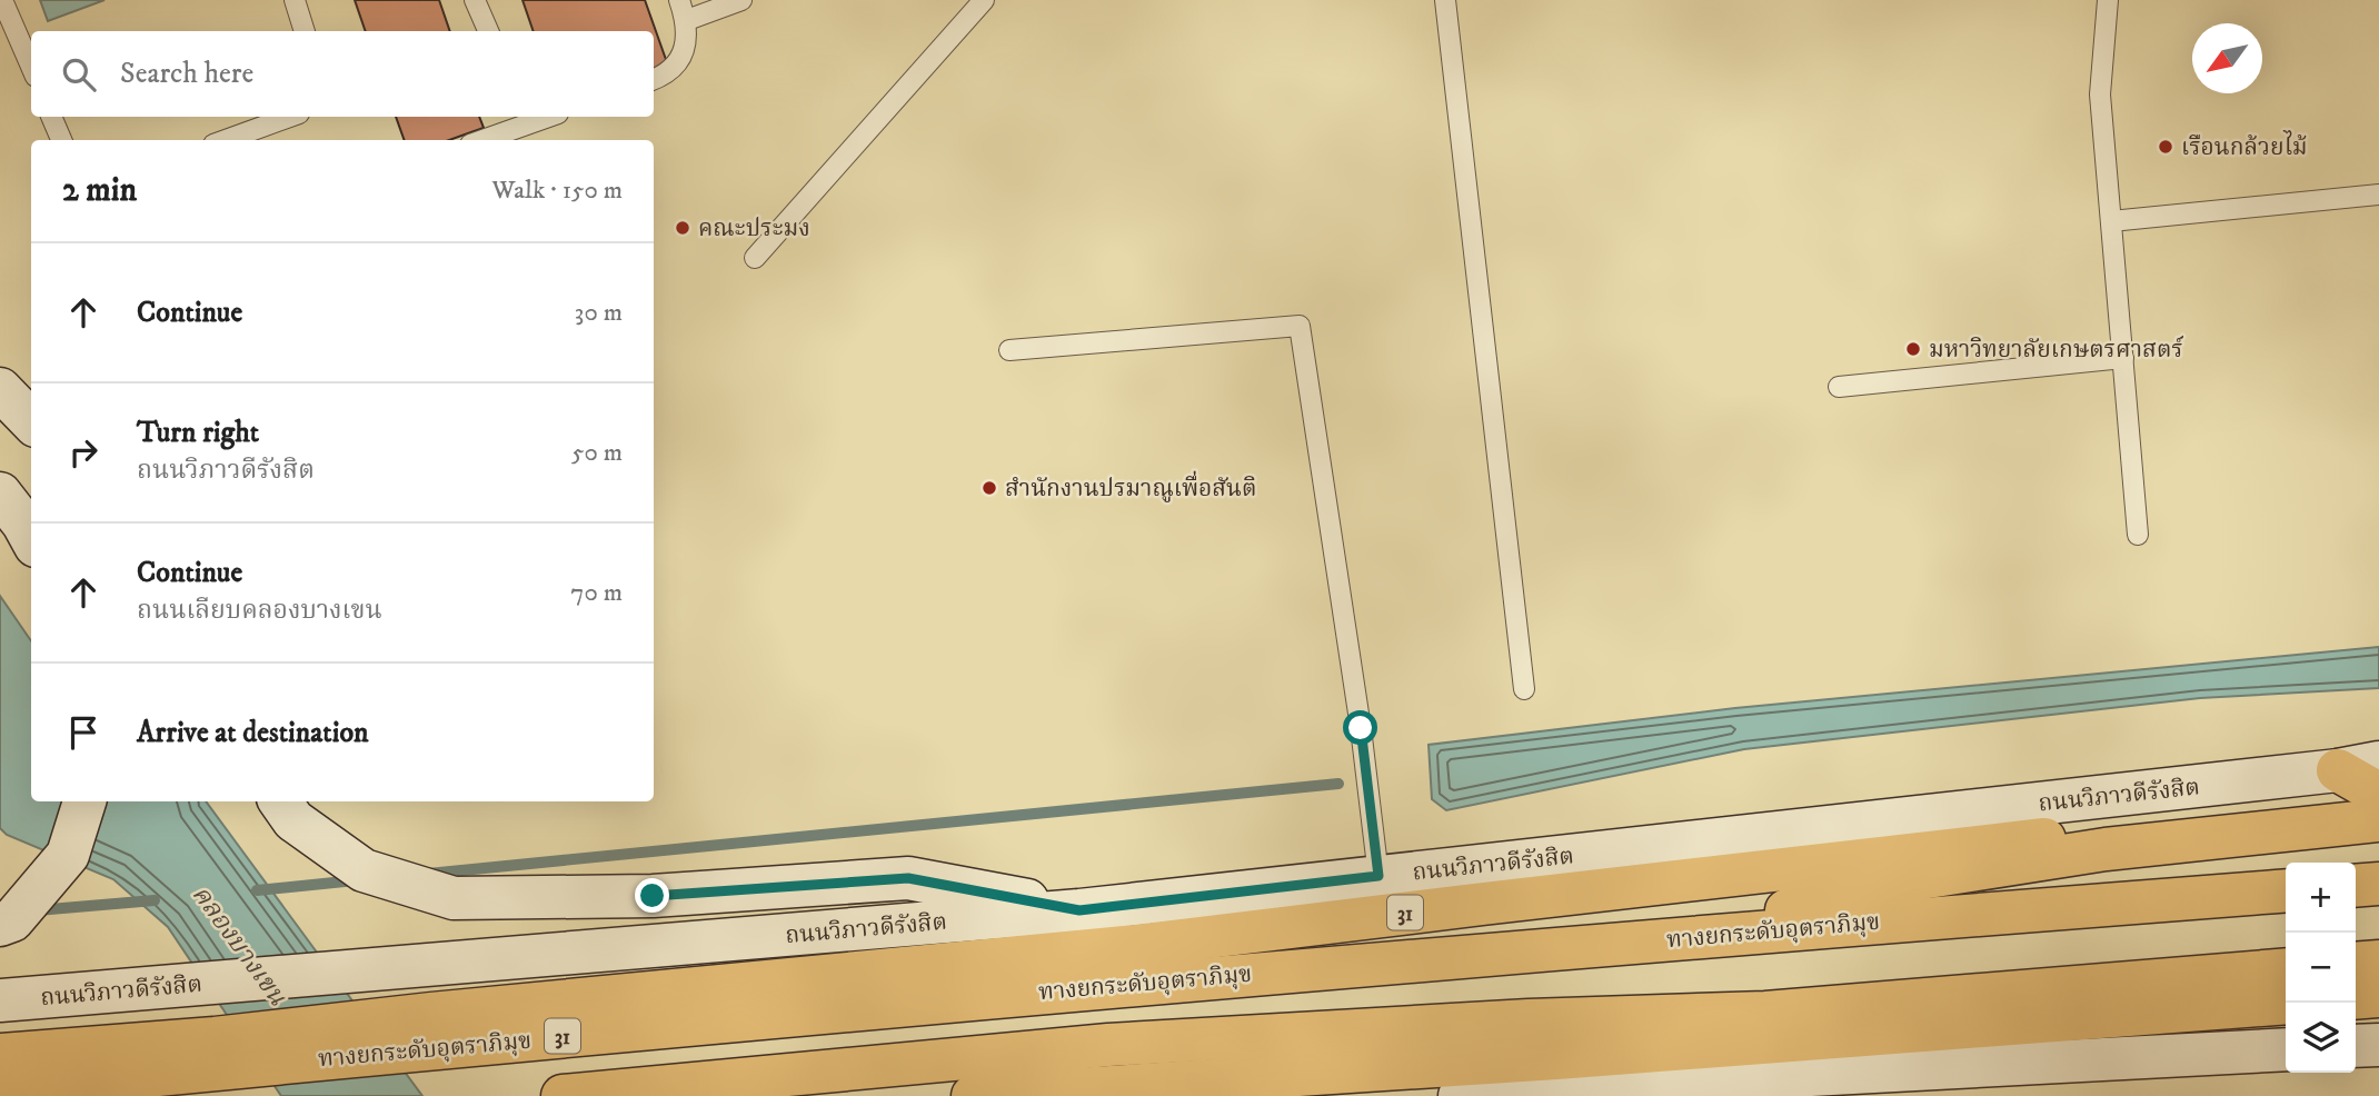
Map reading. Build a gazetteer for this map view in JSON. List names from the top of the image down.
{
  "streets": {
    "highway": ["ถนนวิภาวดีรังสิต", "31", "ทางยกระดับอุตราภิมุข"]
  },
  "water": ["คลองบางเขน"],
  "places": [
    "เรือนกล้วยไม้",
    "คณะประมง",
    "มหาวิทยาลัยเกษตรศาสตร์",
    "สำนักงานปรมาณูเพื่อสันติ"
  ],
  "north": "bottom left",
  "page": {
    "search": "Search here",
    "heading": ["2 min", "Walk · 150 m"],
    "list": [
      ["Continue", "30 m"],
      ["Turn right", "ถนนวิภาวดีรังสิต", "50 m"],
      ["Continue", "ถนนเลียบคลองบางเขน", "70 m"],
      "Arrive at destination"
    ],
    "map_buttons": ["+", "−"]
  }
}
